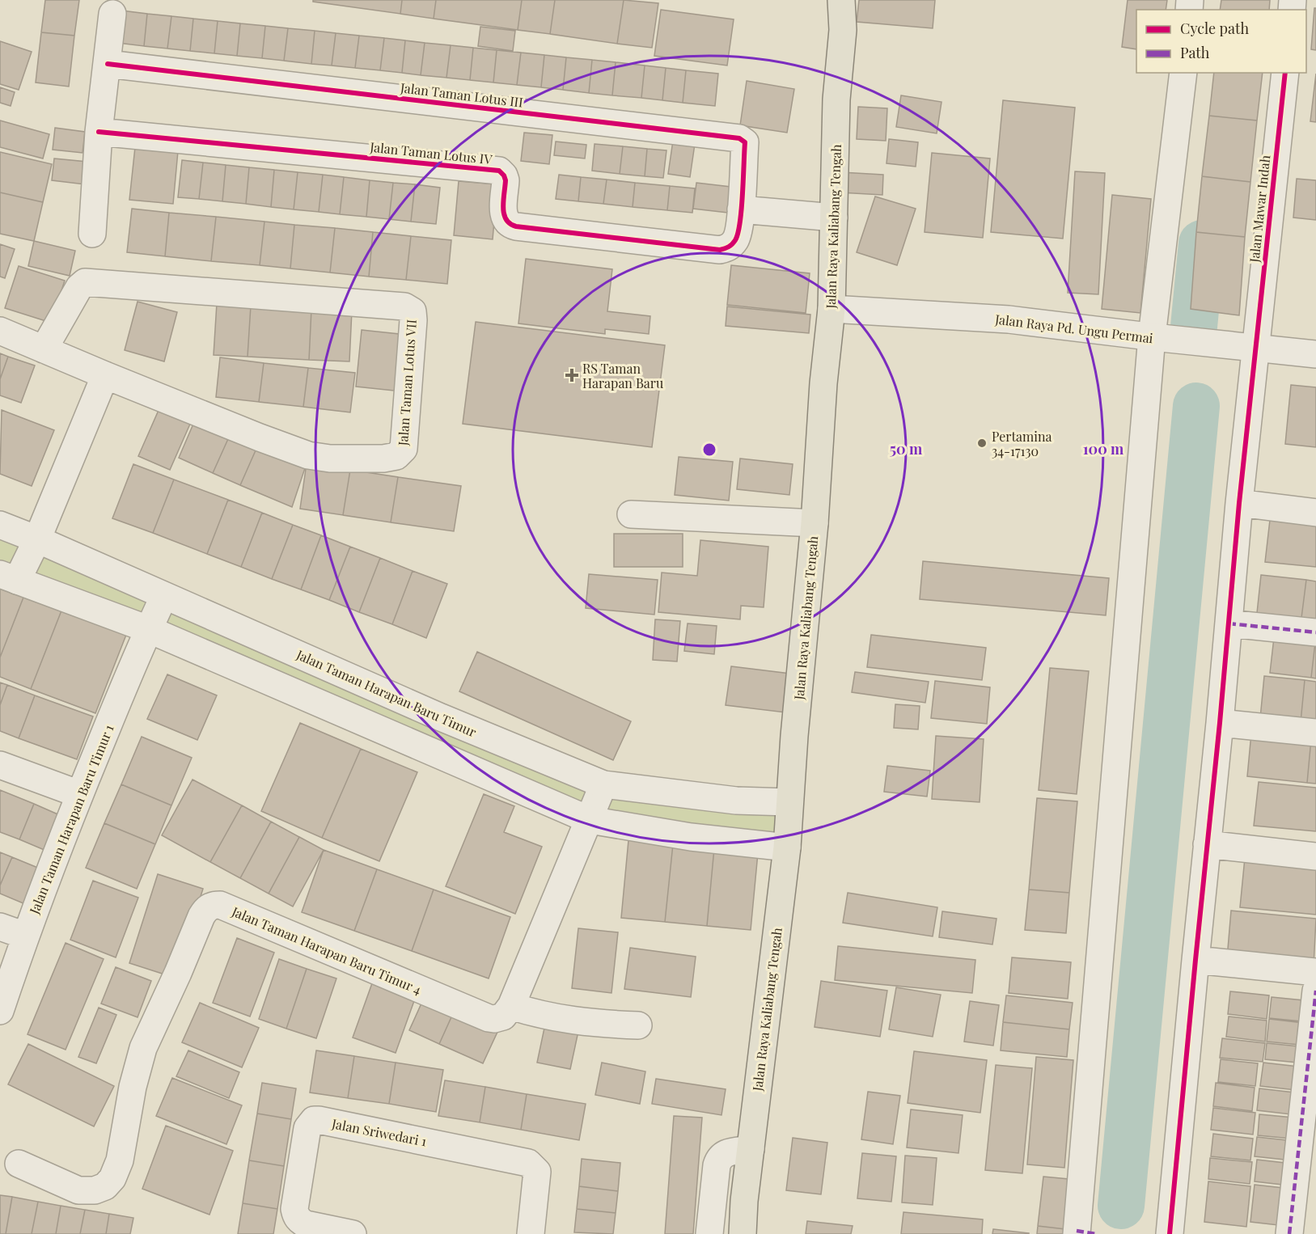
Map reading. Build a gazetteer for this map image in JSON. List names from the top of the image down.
{
  "streets": {
    "main road": ["Jalan Raya Kaliabang Tengah"],
    "street": [
      "Jalan Taman Lotus III",
      "Jalan Taman Lotus IV",
      "Jalan Mawar Indah",
      "Jalan Raya Pd. Ungu Permai",
      "Jalan Taman Lotus VII",
      "Jalan Taman Harapan Baru Timur",
      "Jalan Taman Harapan Baru Timur 1",
      "Jalan Taman Harapan Baru Timur 4",
      "Jalan Sriwedari 1"
    ]
  },
  "crossings": [
    ["Jalan Taman Lotus III", "Jalan Taman Lotus IV"],
    ["Jalan Mawar Indah", "Jalan Raya Pd. Ungu Permai"],
    ["Jalan Raya Kaliabang Tengah", "Jalan Raya Pd. Ungu Permai"],
    ["Jalan Raya Kaliabang Tengah", "Jalan Taman Harapan Baru Timur"],
    ["Jalan Taman Harapan Baru Timur", "Jalan Taman Harapan Baru Timur 1"]
  ],
  "places": {
    "health": ["RS Taman Harapan Baru"],
    "other": ["Pertamina 34-17130"]
  },
  "legend": ["Cycle path", "Path"],
  "rings": ["50 m", "100 m"]
}
